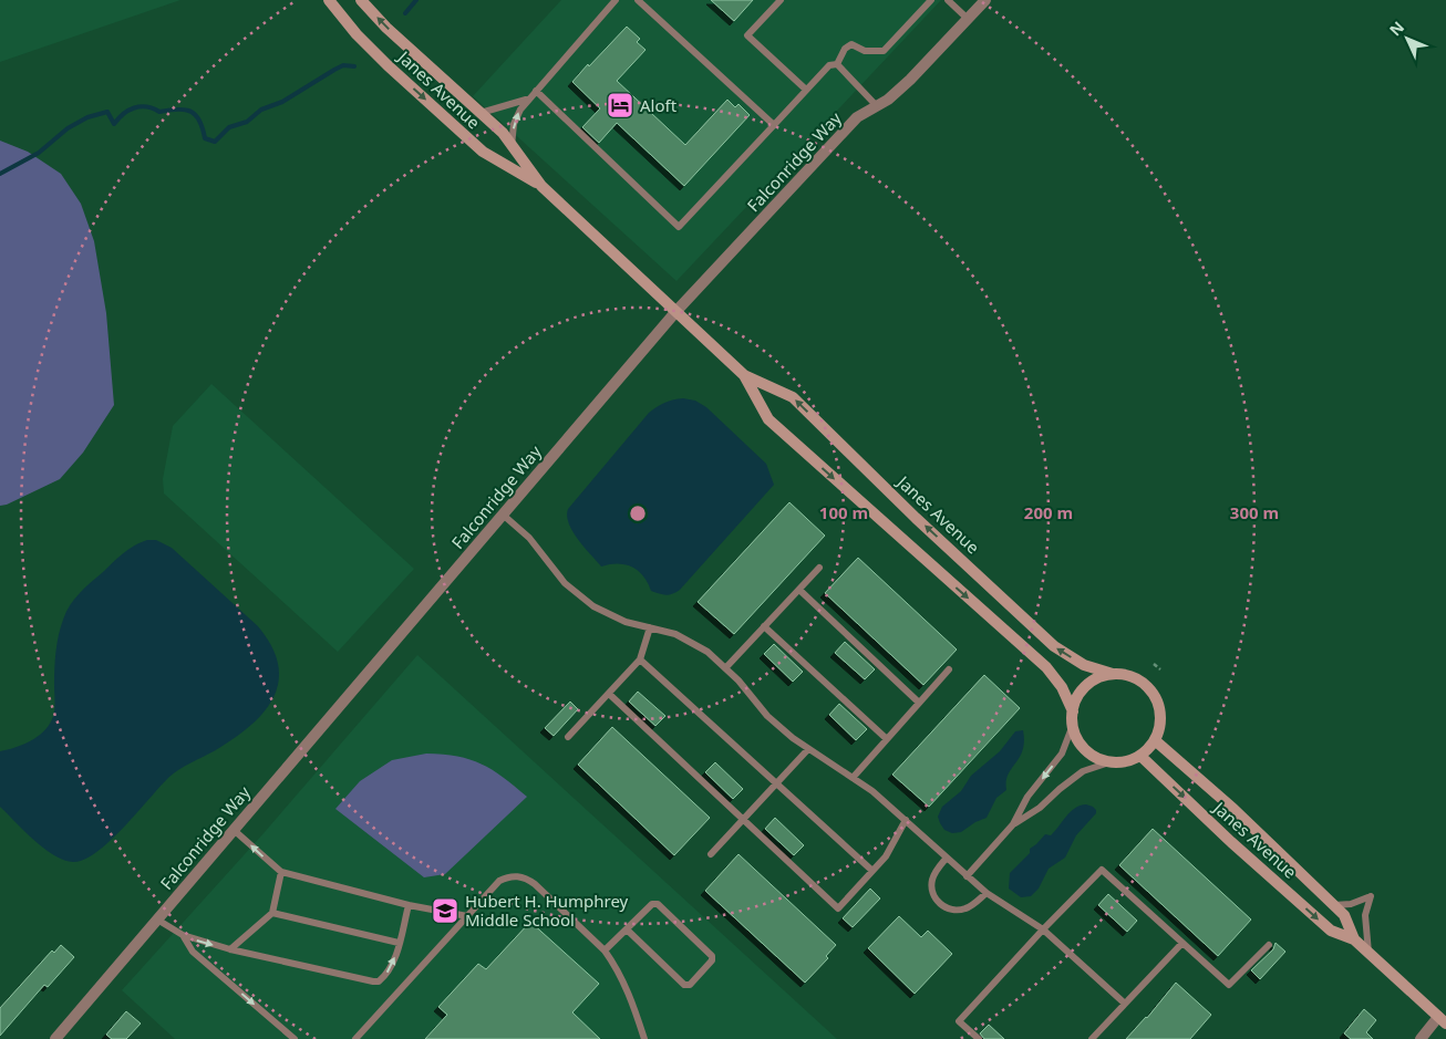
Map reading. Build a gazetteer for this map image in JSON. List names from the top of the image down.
{
  "streets": {
    "street": ["Janes Avenue", "Falconridge Way"]
  },
  "crossings": [
    ["Janes Avenue", "Falconridge Way"]
  ],
  "places": {
    "hotel": ["Aloft"],
    "school or university": ["Hubert H. Humphrey Middle School"]
  },
  "north": "top left",
  "rings": ["100 m", "200 m", "300 m"]
}
